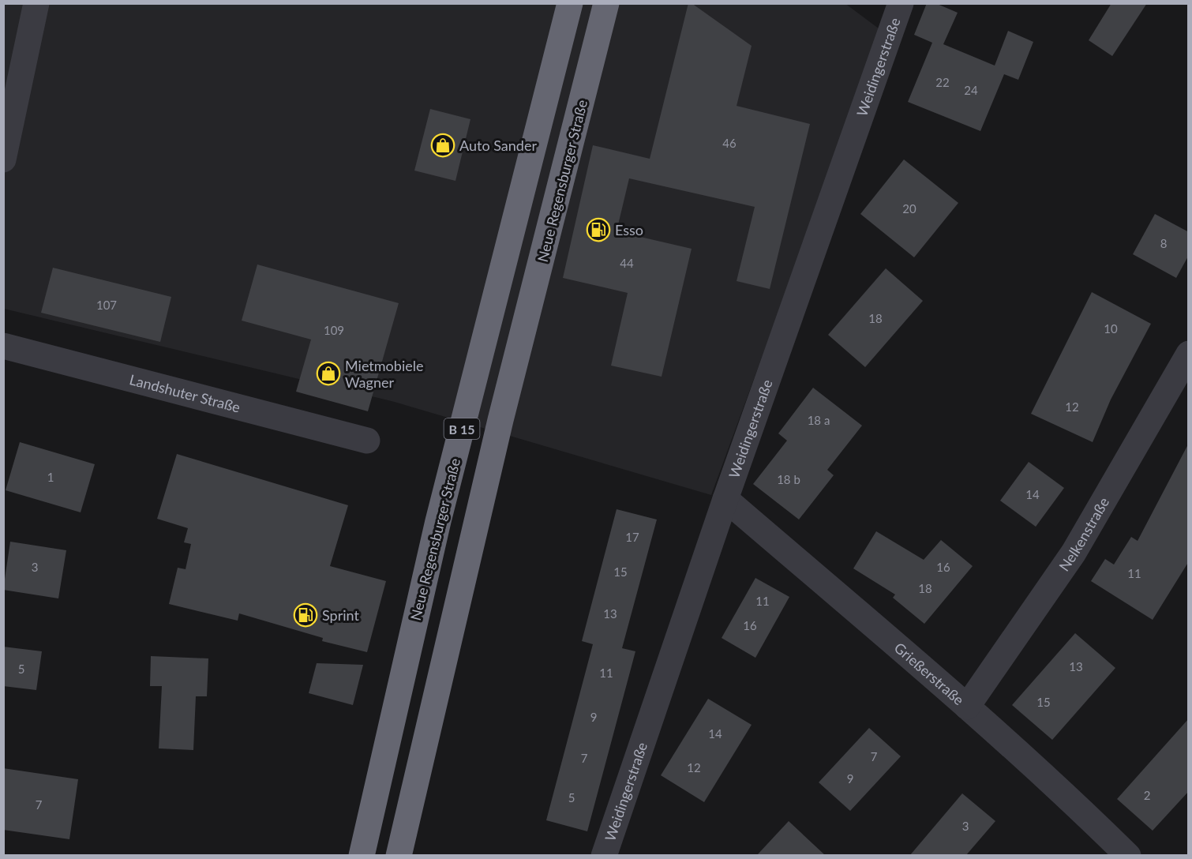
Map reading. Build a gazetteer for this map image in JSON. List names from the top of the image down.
{
  "streets": {
    "highway": ["Neue Regensburger Straße", "B 15"],
    "street": [
      "Weidingerstraße",
      "Landshuter Straße",
      "Nelkenstraße",
      "Grießerstraße"
    ]
  },
  "crossings": [
    ["Weidingerstraße", "Grießerstraße"],
    ["Nelkenstraße", "Grießerstraße"]
  ],
  "places": {
    "shop": ["Auto Sander", "Mietmobiele Wagner"],
    "fuel station": ["Esso", "Sprint"]
  },
  "house_numbers": [
    "22",
    "24",
    "46",
    "20",
    "8",
    "44",
    "107",
    "18",
    "10",
    "109",
    "12",
    "18 a",
    "1",
    "18 b",
    "14",
    "17",
    "3",
    "16",
    "15",
    "11",
    "18",
    "11",
    "13",
    "16",
    "13",
    "5",
    "11",
    "15",
    "9",
    "14",
    "7",
    "7",
    "12",
    "9",
    "2",
    "5",
    "7",
    "3"
  ]
}
